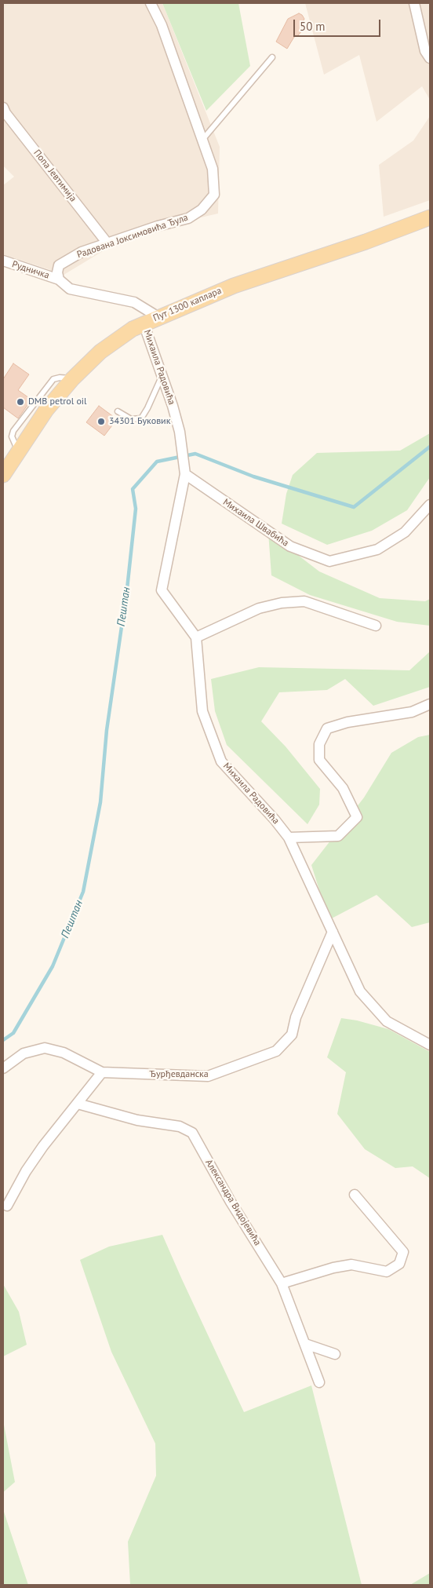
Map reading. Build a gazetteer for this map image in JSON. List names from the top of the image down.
{
  "streets": {
    "main road": ["Пут 1300 каплара"],
    "street": [
      "Попа Јевтимија",
      "Радована Јоксимовића Ђула",
      "Рудничка",
      "Михаила Радовића",
      "Михаила Швабића",
      "Ђурђевданска",
      "Александра Видојевића"
    ]
  },
  "crossings": [
    ["Попа Јевтимија", "Радована Јоксимовића Ђула"],
    ["Радована Јоксимовића Ђула", "Рудничка"],
    ["Пут 1300 каплара", "Михаила Радовића"],
    ["Михаила Радовића", "Михаила Швабића"],
    ["Михаила Радовића", "Ђурђевданска"]
  ],
  "water": ["Пештан"],
  "places": ["DMB petrol oil", "34301 Буковик"],
  "scale_bar": "50 m"
}
